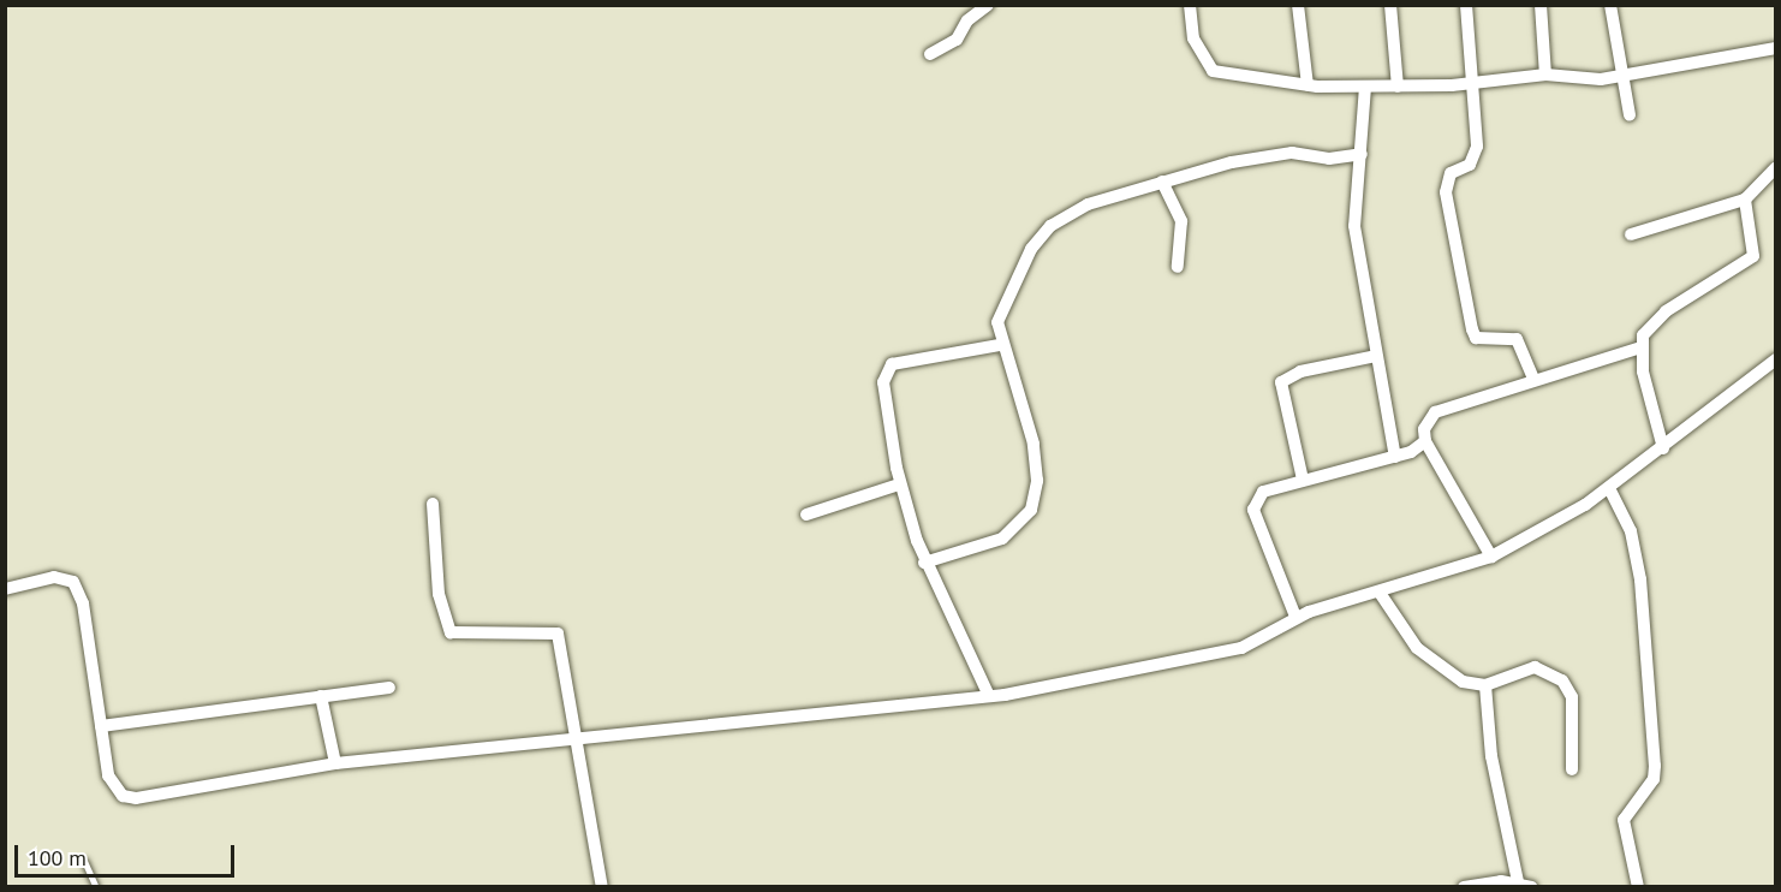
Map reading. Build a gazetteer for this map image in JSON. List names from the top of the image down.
{
  "scale_bar": "100 m"
}
